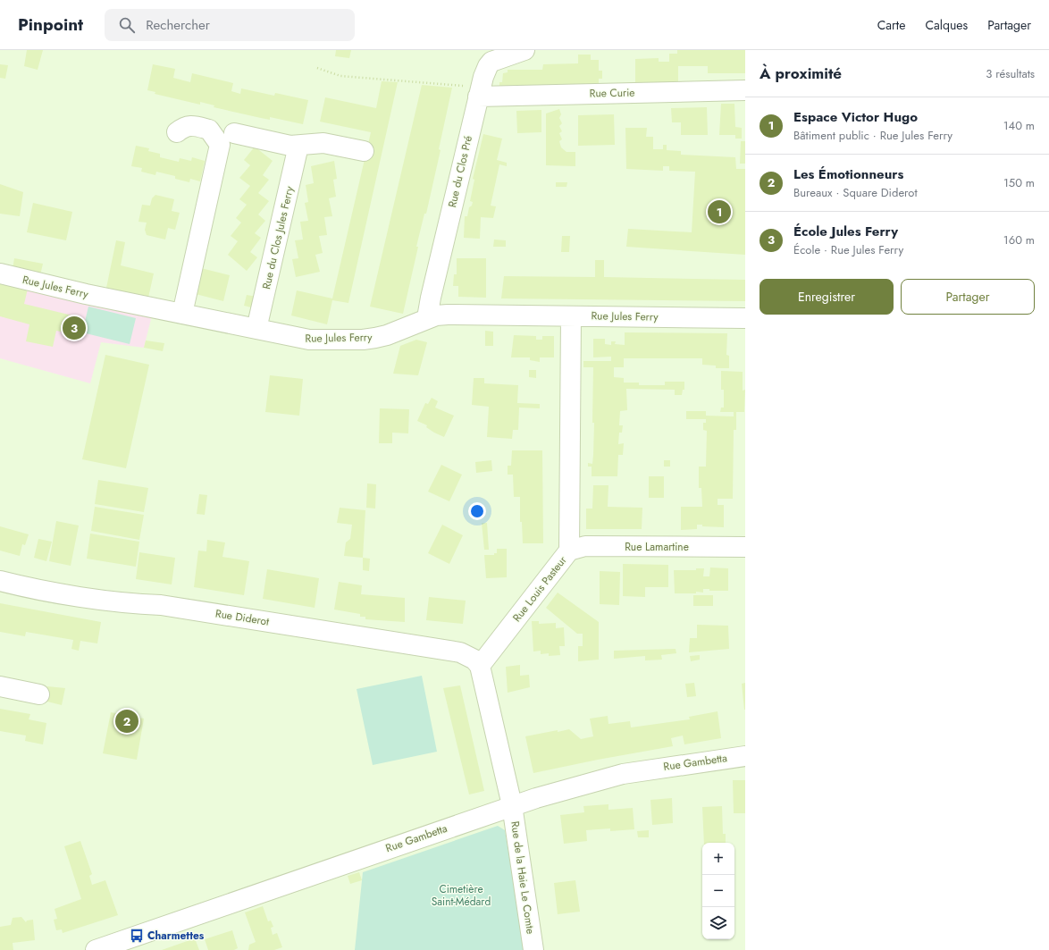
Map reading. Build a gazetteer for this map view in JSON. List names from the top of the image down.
{
  "streets": {
    "street": [
      "Rue Curie",
      "Rue du Clos Pré",
      "Rue du Clos Jules Ferry",
      "Rue Jules Ferry",
      "Rue Lamartine",
      "Rue Louis Pasteur",
      "Rue Diderot",
      "Rue Gambetta",
      "Rue de la Haie Le Comte"
    ]
  },
  "crossings": [
    ["Rue Curie", "Rue du Clos Pré"],
    ["Rue du Clos Pré", "Rue Jules Ferry"],
    ["Rue du Clos Jules Ferry", "Rue Jules Ferry"],
    ["Rue Jules Ferry", "Rue Louis Pasteur"],
    ["Rue Lamartine", "Rue Louis Pasteur"],
    ["Rue Louis Pasteur", "Rue Diderot"],
    ["Rue Gambetta", "Rue de la Haie Le Comte"]
  ],
  "parks": ["Cimetière Saint-Médard"],
  "places": {
    "bus stop": ["Charmettes"]
  },
  "page": {
    "header": "Pinpoint",
    "search": "Rechercher",
    "nav": ["Carte", "Calques", "Partager"],
    "heading": ["À proximité", "3 résultats"],
    "list": [
      {
        "mark": "1",
        "name": "Espace Victor Hugo",
        "note": "Bâtiment public · Rue Jules Ferry",
        "value": "140 m"
      },
      {
        "mark": "2",
        "name": "Les Émotionneurs",
        "note": "Bureaux · Square Diderot",
        "value": "150 m"
      },
      {
        "mark": "3",
        "name": "École Jules Ferry",
        "note": "École · Rue Jules Ferry",
        "value": "160 m"
      }
    ],
    "pins": ["1", "3", "2"],
    "buttons": ["Enregistrer", "Partager"],
    "map_buttons": ["+", "−"]
  }
}
